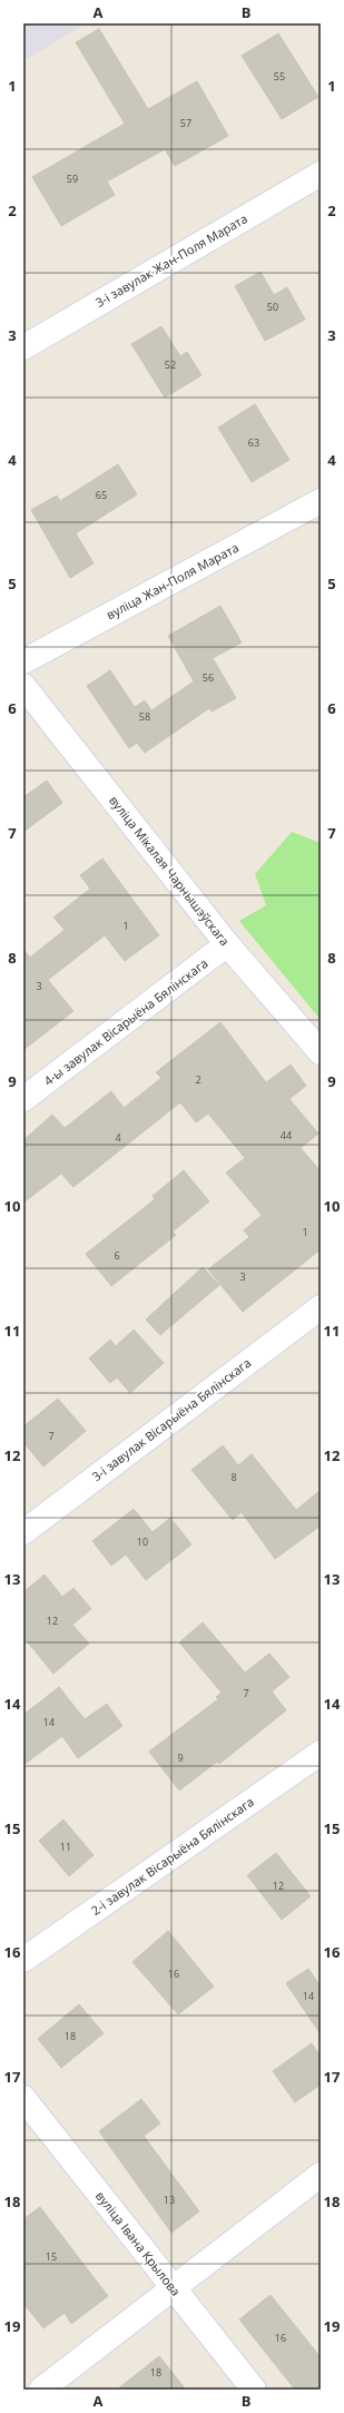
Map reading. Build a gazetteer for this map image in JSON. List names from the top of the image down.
{
  "streets": {
    "street": [
      "3-і завулак Жан-Поля Марата",
      "вуліца Жан-Поля Марата",
      "вуліца Мікалая Чарнышэўскага",
      "4-ы завулак Вісарыёна Бялінскага",
      "3-і завулак Вісарыёна Бялінскага",
      "2-і завулак Вісарыёна Бялінскага",
      "вуліца Івана Крылова"
    ]
  },
  "crossings": [
    ["вуліца Мікалая Чарнышэўскага", "4-ы завулак Вісарыёна Бялінскага"]
  ],
  "house_numbers": [
    "55",
    "57",
    "59",
    "50",
    "52",
    "63",
    "65",
    "56",
    "58",
    "1",
    "3",
    "2",
    "44",
    "4",
    "1",
    "6",
    "3",
    "7",
    "8",
    "10",
    "12",
    "7",
    "14",
    "9",
    "11",
    "12",
    "16",
    "14",
    "18",
    "13",
    "15",
    "16",
    "18"
  ],
  "grid": {
    "columns": ["A", "B"],
    "rows": [
      "1",
      "2",
      "3",
      "4",
      "5",
      "6",
      "7",
      "8",
      "9",
      "10",
      "11",
      "12",
      "13",
      "14",
      "15",
      "16",
      "17",
      "18",
      "19"
    ]
  }
}
